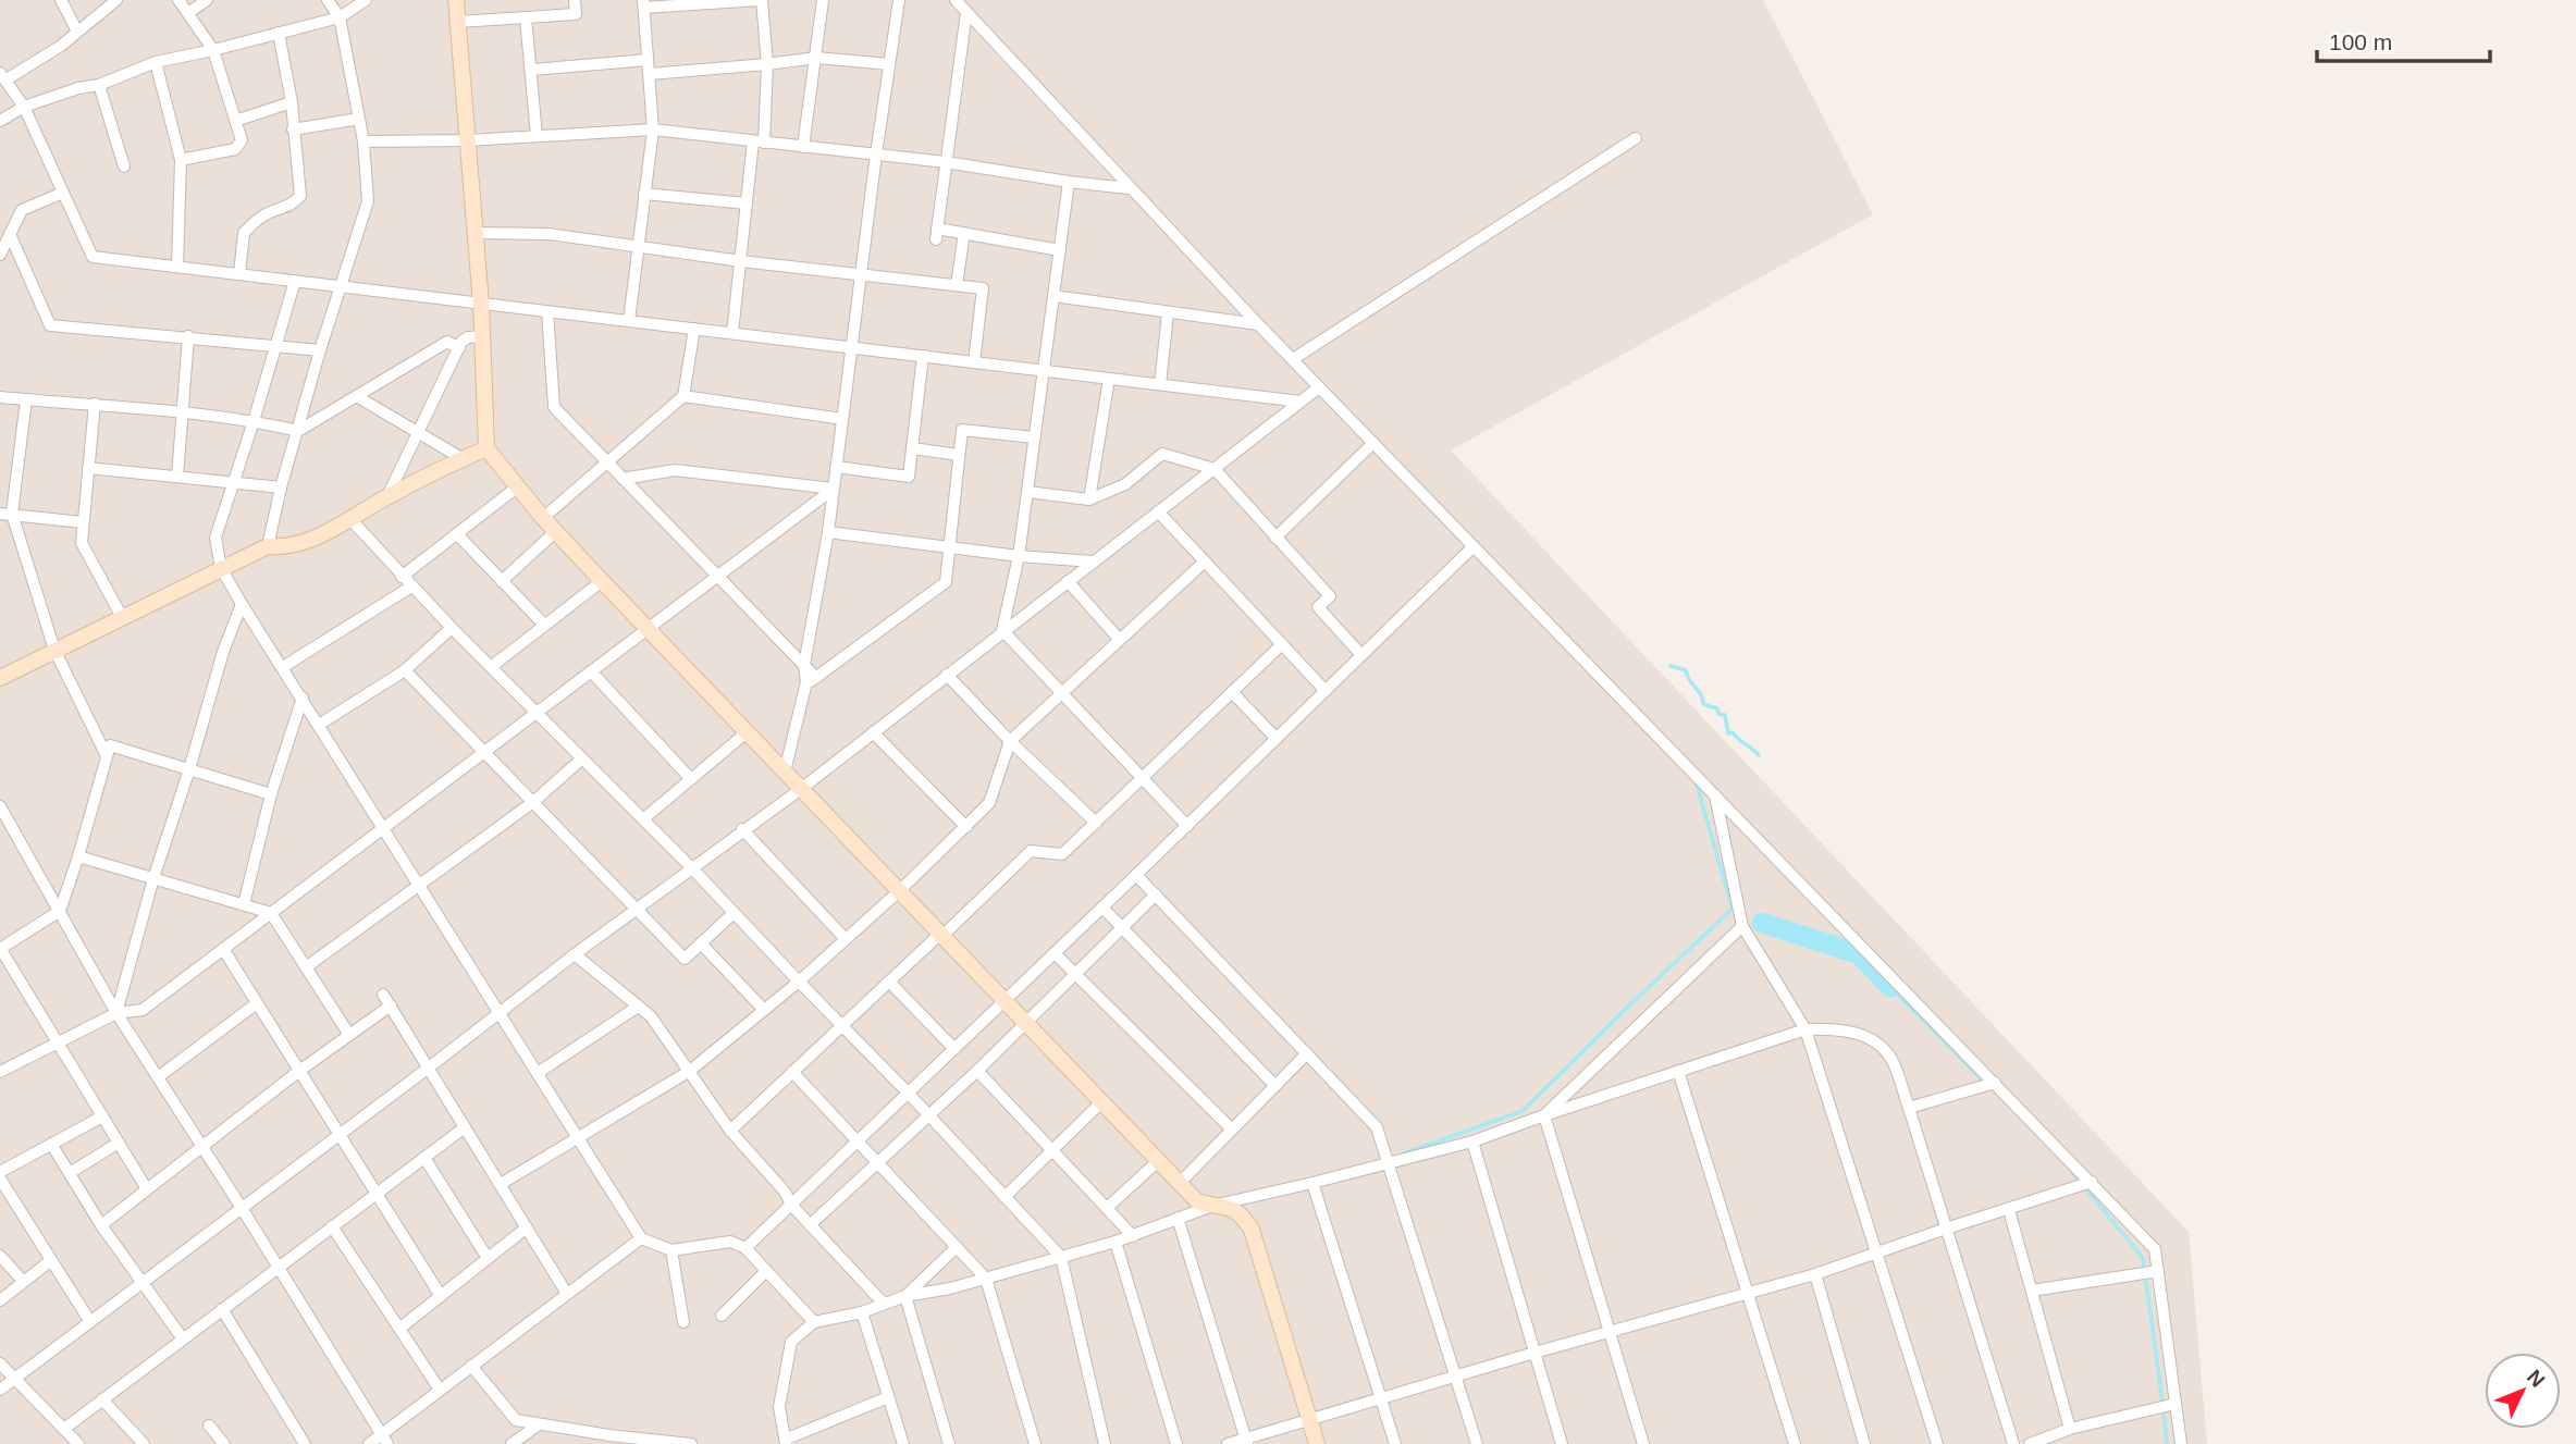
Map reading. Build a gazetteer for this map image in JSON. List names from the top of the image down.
{
  "scale_bar": "100 m",
  "north": "top right"
}
